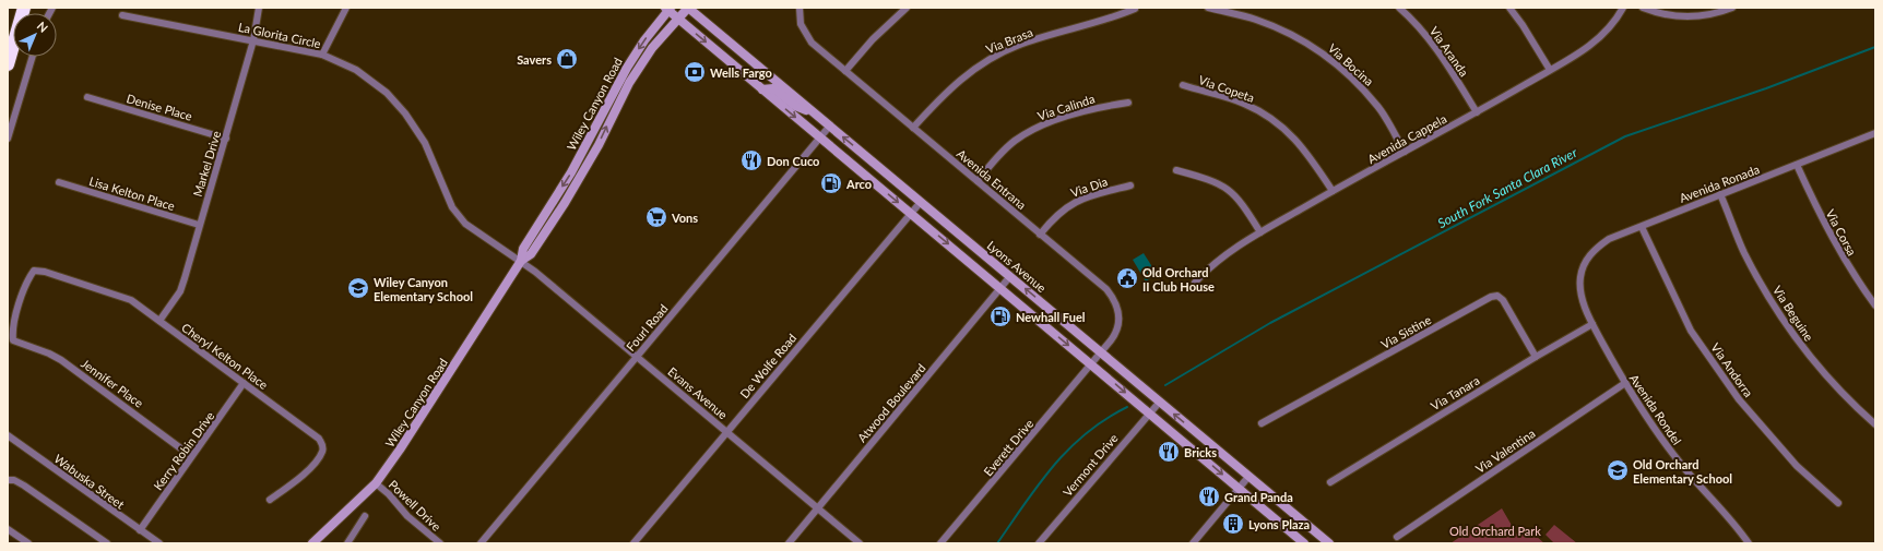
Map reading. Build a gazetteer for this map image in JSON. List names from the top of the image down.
{
  "streets": {
    "main road": ["Wiley Canyon Road", "Lyons Avenue"],
    "street": [
      "La Glorita Circle",
      "Via Brasa",
      "Via Aranda",
      "Via Bocina",
      "Via Copeta",
      "Denise Place",
      "Via Calinda",
      "Avenida Cappela",
      "Markel Drive",
      "Avenida Entrana",
      "Avenida Ronada",
      "Via Dia",
      "Lisa Kelton Place",
      "Via Corsa",
      "Via Beguine",
      "Fourl Road",
      "Via Sistine",
      "Cheryl Kelton Place",
      "De Wolfe Road",
      "Via Andorra",
      "Jennifer Place",
      "Evans Avenue",
      "Via Tanara",
      "Atwood Boulevard",
      "Avenida Rondel",
      "Everett Drive",
      "Kerry Robin Drive",
      "Via Valentina",
      "Vermont Drive",
      "Wabuska Street",
      "Powell Drive"
    ]
  },
  "crossings": [
    ["La Glorita Circle", "Wiley Canyon Road"],
    ["La Glorita Circle", "Markel Drive"],
    ["La Glorita Circle", "Evans Avenue"],
    ["Via Brasa", "Avenida Entrana"],
    ["Via Aranda", "Avenida Cappela"],
    ["Via Bocina", "Avenida Cappela"],
    ["Via Copeta", "Avenida Cappela"],
    ["Wiley Canyon Road", "Lyons Avenue"],
    ["Wiley Canyon Road", "Evans Avenue"],
    ["Wiley Canyon Road", "Powell Drive"],
    ["Denise Place", "Markel Drive"],
    ["Via Calinda", "Avenida Entrana"],
    ["Markel Drive", "Lisa Kelton Place"],
    ["Markel Drive", "Cheryl Kelton Place"],
    ["Avenida Entrana", "Via Dia"],
    ["Avenida Entrana", "Lyons Avenue"],
    ["Avenida Entrana", "Everett Drive"],
    ["Avenida Ronada", "Via Corsa"],
    ["Avenida Ronada", "Via Beguine"],
    ["Avenida Ronada", "Via Andorra"],
    ["Avenida Ronada", "Avenida Rondel"],
    ["Lyons Avenue", "Fourl Road"],
    ["Lyons Avenue", "De Wolfe Road"],
    ["Lyons Avenue", "Atwood Boulevard"],
    ["Lyons Avenue", "Vermont Drive"],
    ["Fourl Road", "Evans Avenue"],
    ["Via Sistine", "Via Tanara"],
    ["Cheryl Kelton Place", "Jennifer Place"],
    ["Cheryl Kelton Place", "Kerry Robin Drive"],
    ["De Wolfe Road", "Evans Avenue"],
    ["Jennifer Place", "Kerry Robin Drive"],
    ["Evans Avenue", "Atwood Boulevard"],
    ["Via Tanara", "Avenida Rondel"],
    ["Avenida Rondel", "Via Valentina"],
    ["Kerry Robin Drive", "Wabuska Street"]
  ],
  "water": ["South Fork Santa Clara River"],
  "parks": ["Old Orchard Park"],
  "places": {
    "shop": ["Savers"],
    "bank": ["Wells Fargo"],
    "restaurant": ["Don Cuco", "Bricks", "Grand Panda"],
    "fuel station": ["Arco", "Newhall Fuel"],
    "supermarket": ["Vons"],
    "public building": ["Old Orchard II Club House"],
    "school or university": ["Wiley Canyon Elementary School", "Old Orchard Elementary School"],
    "building": ["Lyons Plaza"]
  },
  "north": "top right"
}
